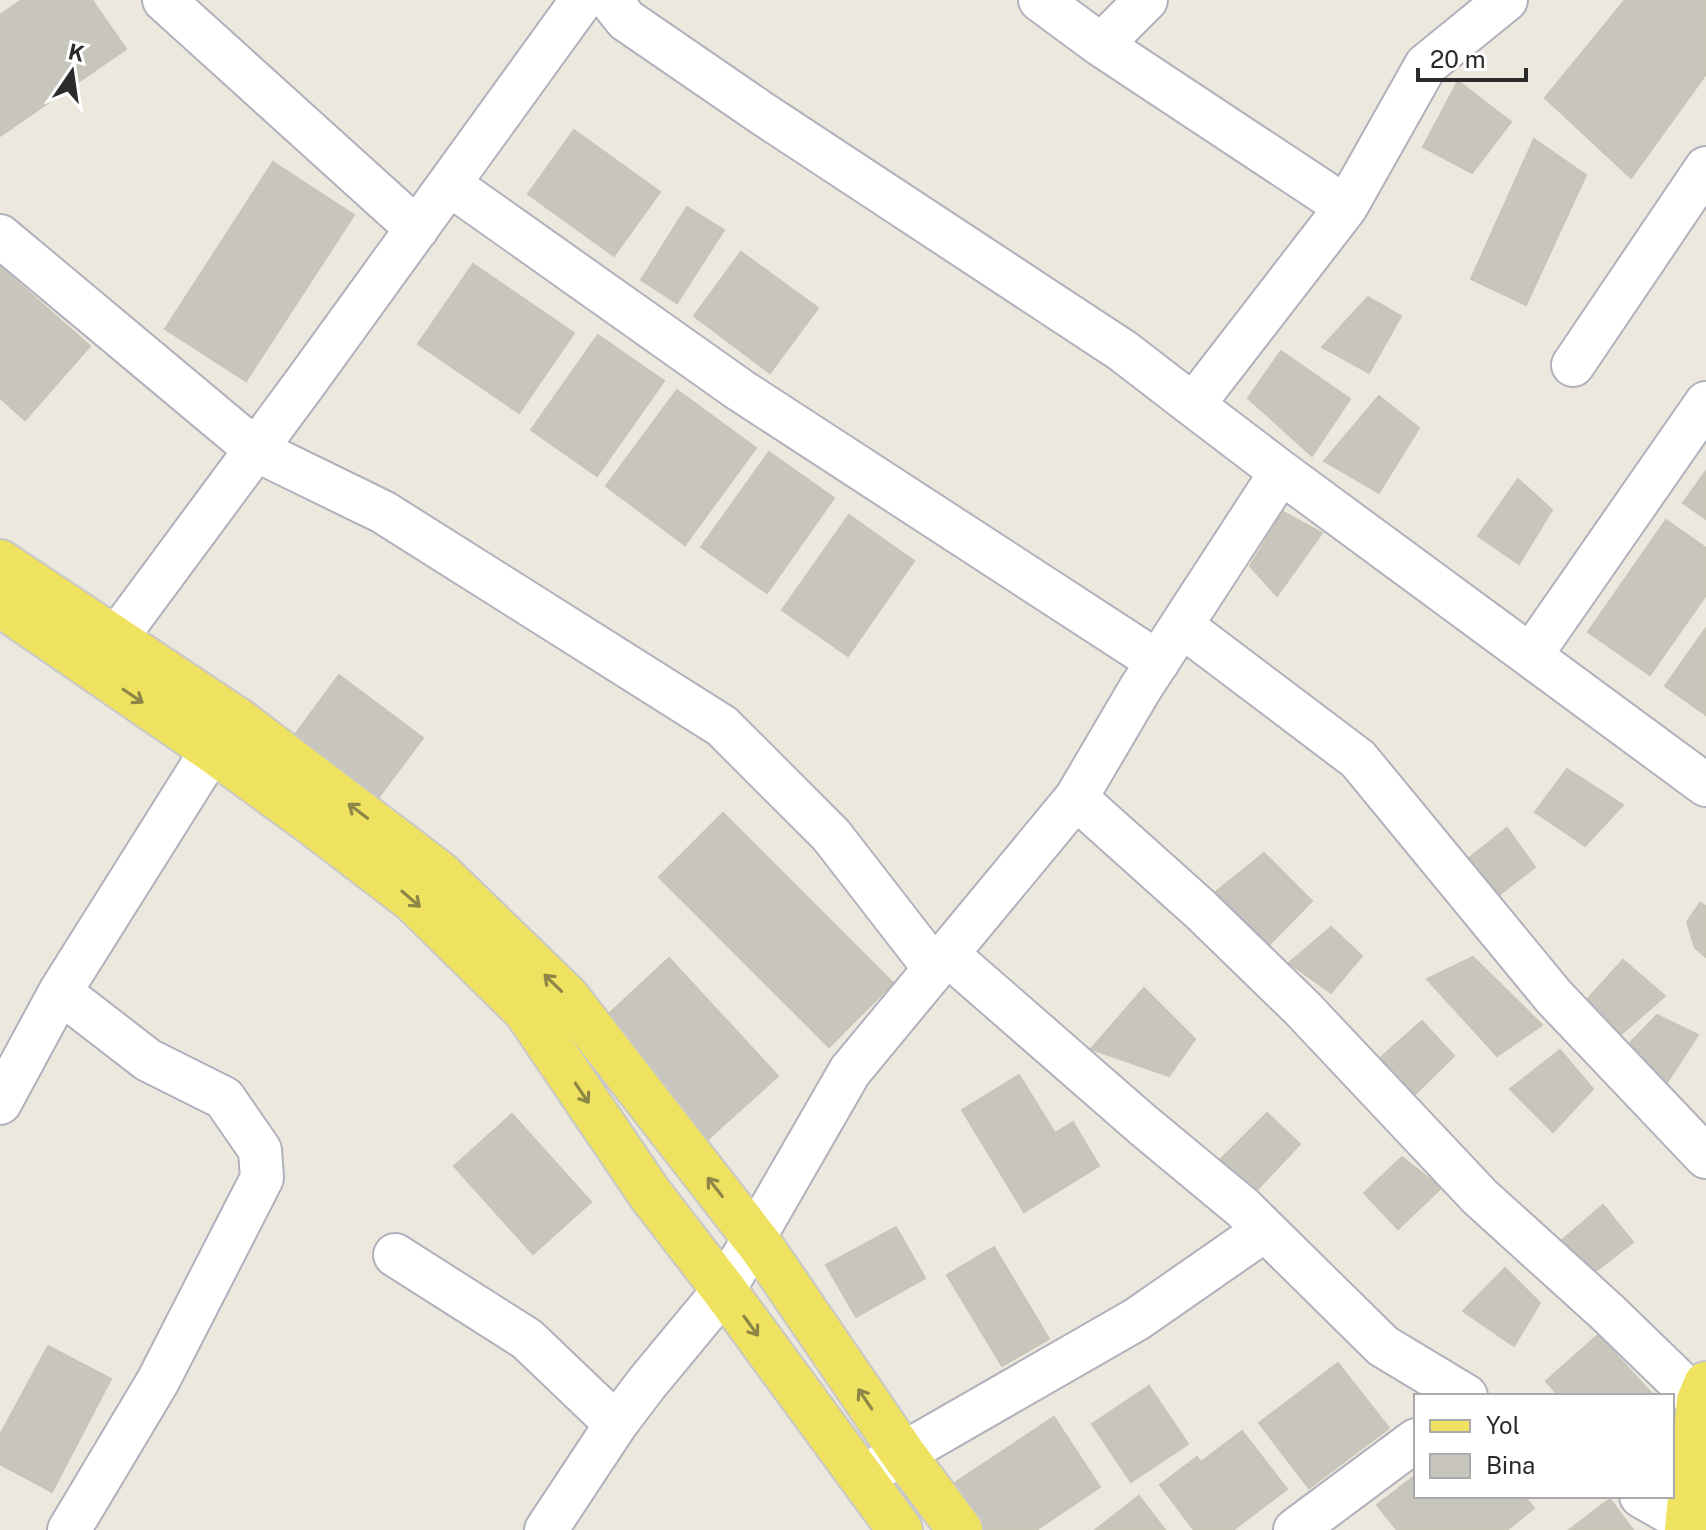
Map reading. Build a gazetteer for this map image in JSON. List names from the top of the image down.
{
  "legend": ["Yol", "Bina"],
  "scale_bar": "20 m",
  "north": "top"
}
